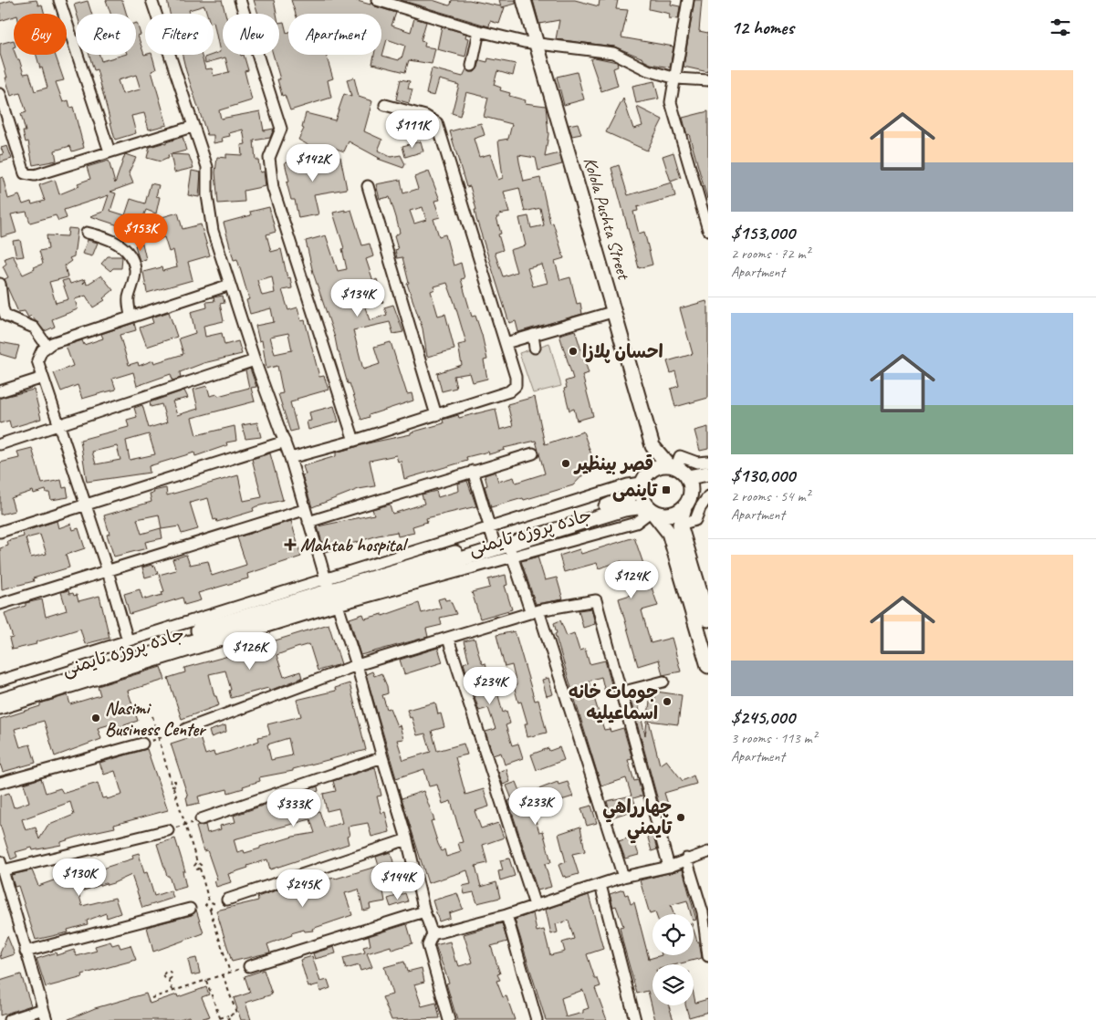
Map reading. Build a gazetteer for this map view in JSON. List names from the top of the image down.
{
  "streets": {
    "main road": ["Kolola Pushta Street", "جاده پروژه تایمنی"]
  },
  "places": {
    "other": [
      "احسان پلازا",
      "قصر بینظیر",
      "جومات خانه اسماعيليه",
      "Nasimi Business Center",
      "چهارراهي تايمني"
    ],
    "transit": ["تاینمی"],
    "health": ["Mahtab hospital"]
  },
  "page": {
    "heading": "12 homes",
    "chip": [
      "Buy",
      "Rent",
      "Filters",
      "New",
      "Apartment"
    ],
    "list": [
      {
        "name": "$153,000",
        "note": "2 rooms · 72 m² · Apartment"
      },
      {
        "name": "$130,000",
        "note": "2 rooms · 54 m² · Apartment"
      },
      {
        "name": "$245,000",
        "note": "3 rooms · 113 m² · Apartment"
      }
    ],
    "price": [
      "$111K",
      "$142K",
      "$153K",
      "$134K",
      "$124K",
      "$126K",
      "$234K",
      "$233K",
      "$333K",
      "$130K",
      "$144K",
      "$245K"
    ]
  }
}
